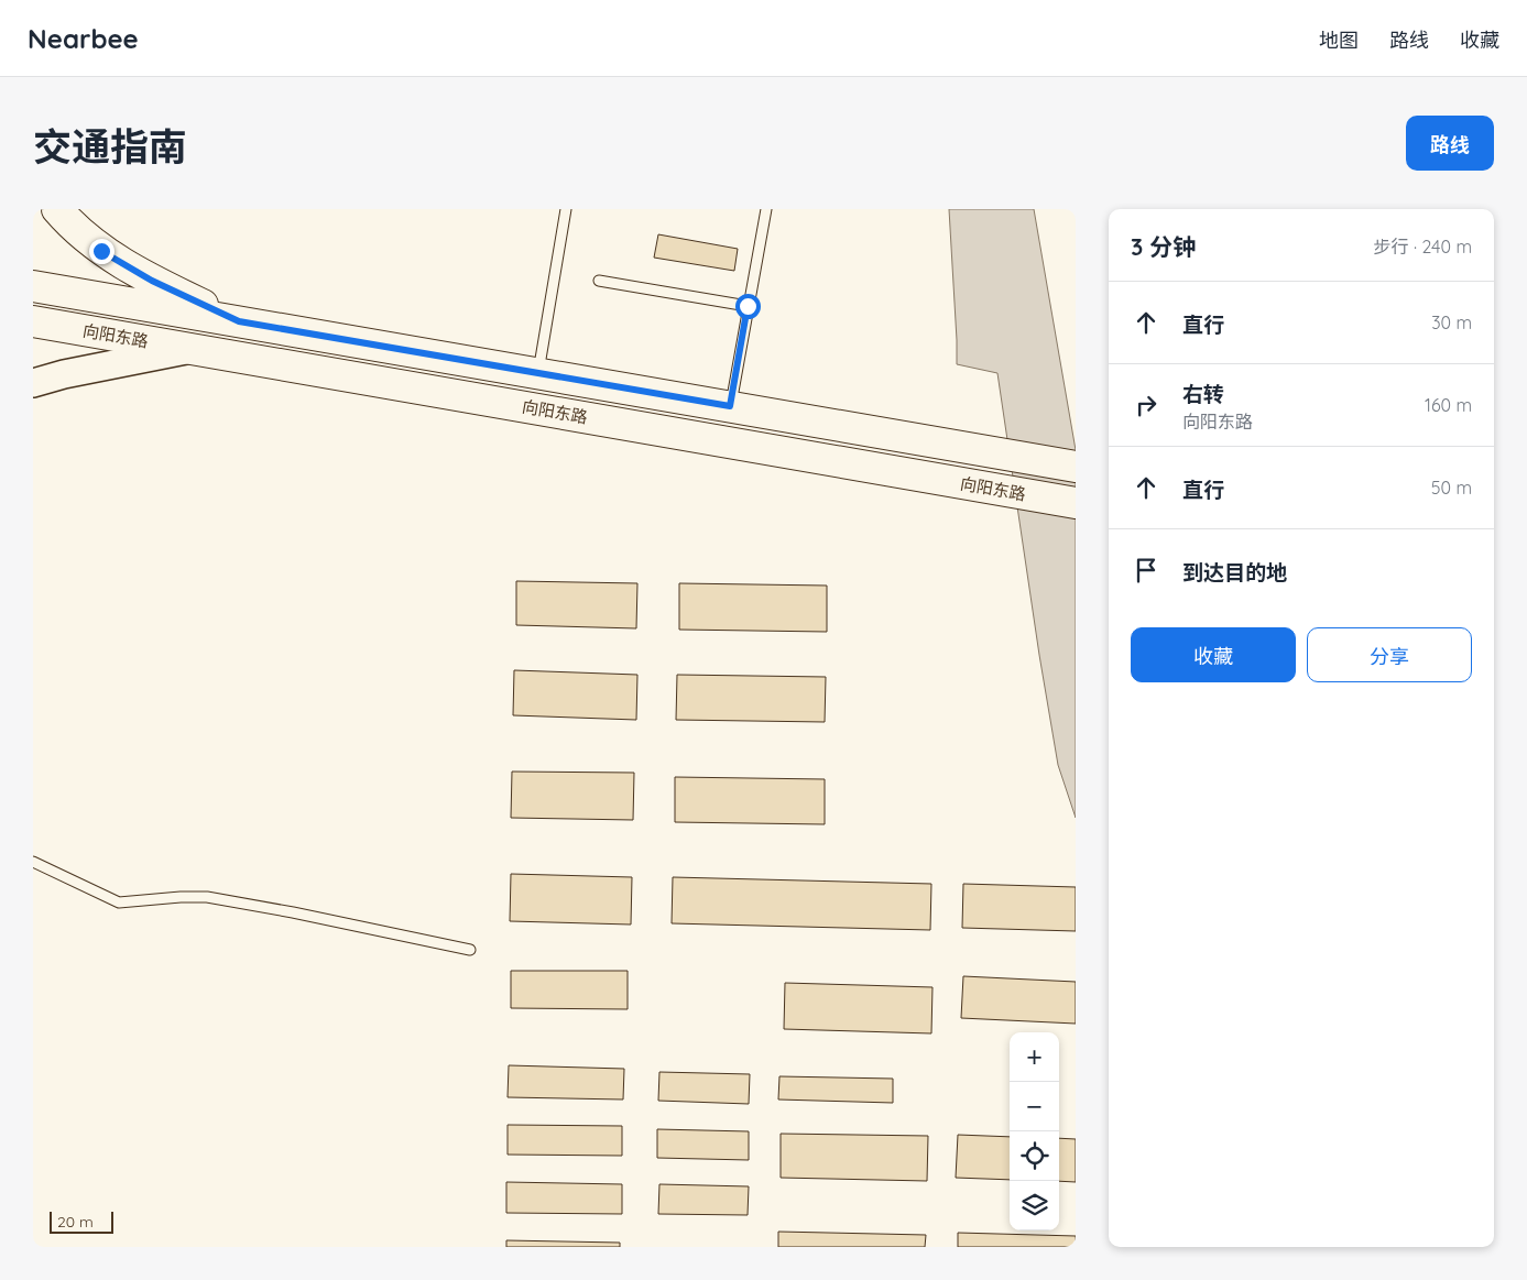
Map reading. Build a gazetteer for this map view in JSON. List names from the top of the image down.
{
  "streets": {
    "main road": ["向阳东路"]
  },
  "scale_bar": "20 m",
  "page": {
    "header": "Nearbee",
    "nav": ["地图", "路线", "收藏"],
    "title": "交通指南",
    "buttons": [
      "路线",
      ["收藏", "分享"]
    ],
    "heading": ["3 分钟", "步行 · 240 m"],
    "list": [
      ["直行", "30 m"],
      ["右转", "向阳东路", "160 m"],
      ["直行", "50 m"],
      "到达目的地"
    ],
    "map_buttons": ["+", "−"],
    "scale": "20 m"
  }
}
